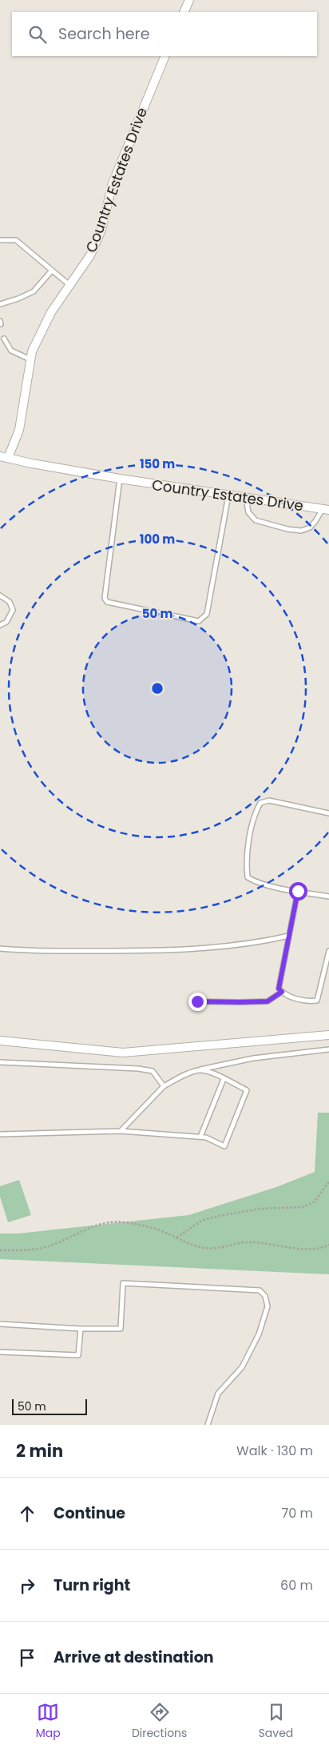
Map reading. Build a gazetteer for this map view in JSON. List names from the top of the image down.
{
  "streets": {
    "street": ["Country Estates Drive"]
  },
  "scale_bar": "50 m",
  "page": {
    "search": "Search here",
    "scale": "50 m",
    "heading": ["2 min", "Walk · 130 m"],
    "list": [
      ["Continue", "70 m"],
      ["Turn right", "60 m"],
      "Arrive at destination"
    ],
    "nav": ["Map", "Directions", "Saved"]
  },
  "rings": ["150 m", "100 m", "50 m"]
}
